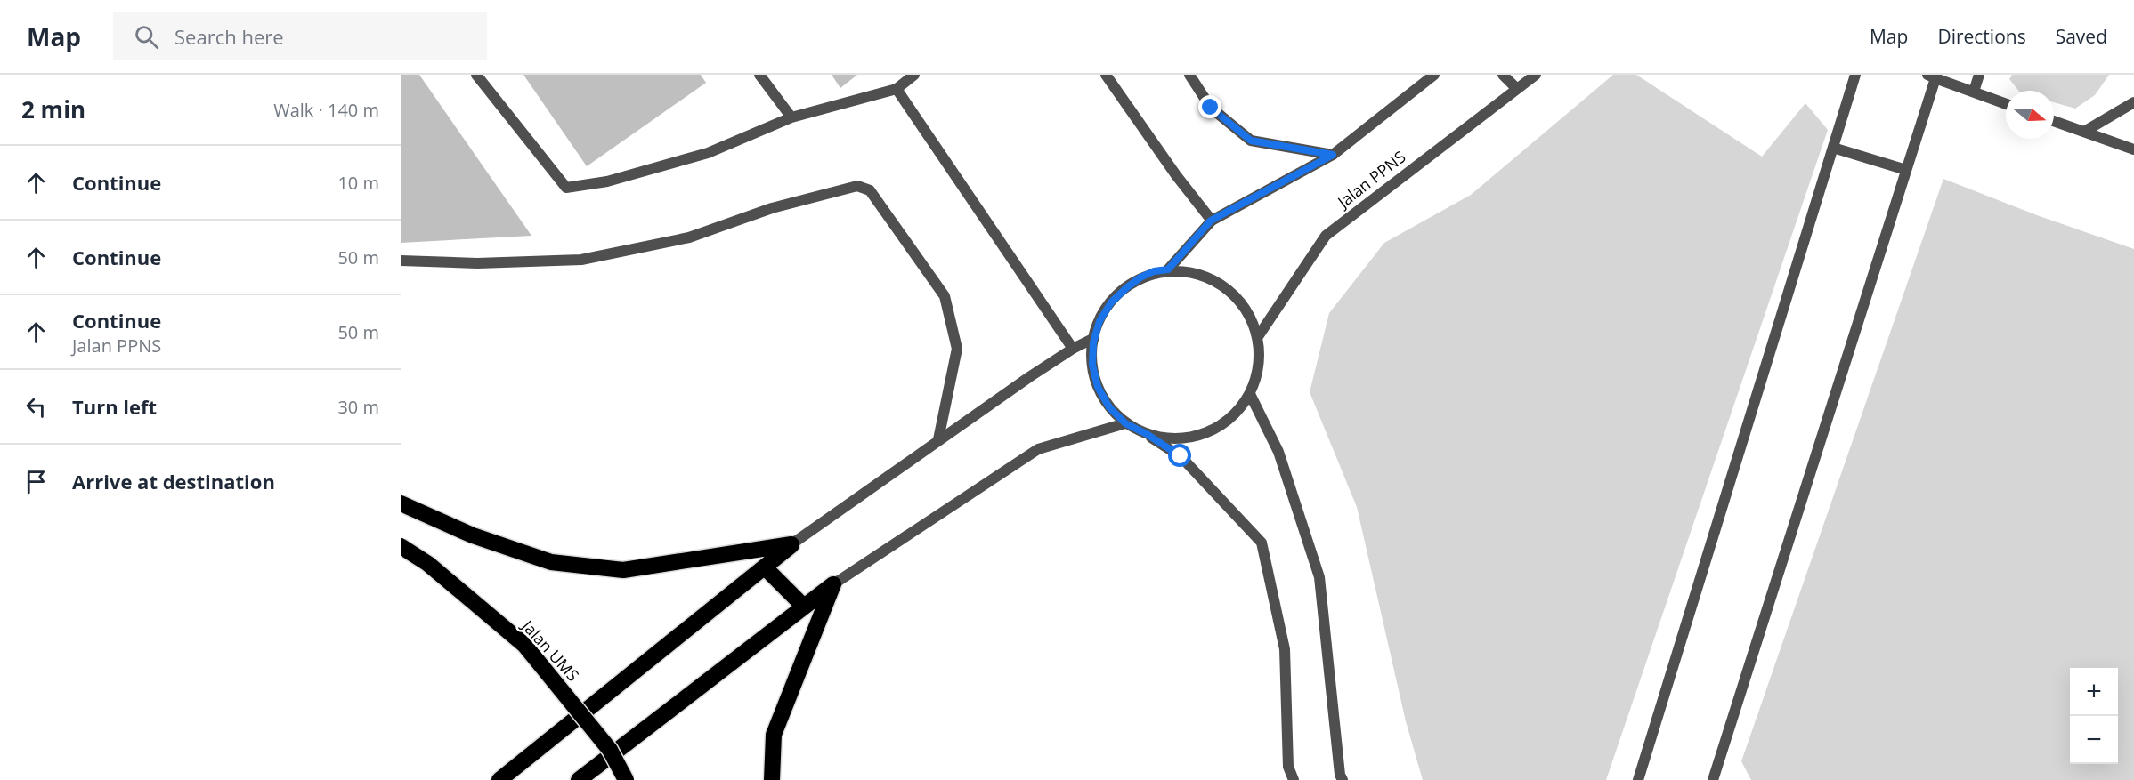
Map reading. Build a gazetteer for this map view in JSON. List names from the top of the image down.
{
  "streets": {
    "highway": ["Jalan UMS"],
    "street": ["Jalan PPNS"]
  },
  "north": "right",
  "page": {
    "header": "Map",
    "search": "Search here",
    "nav": ["Map", "Directions", "Saved"],
    "heading": ["2 min", "Walk · 140 m"],
    "list": [
      ["Continue", "10 m"],
      ["Continue", "50 m"],
      ["Continue", "Jalan PPNS", "50 m"],
      ["Turn left", "30 m"],
      "Arrive at destination"
    ],
    "map_buttons": ["+", "−"]
  }
}
